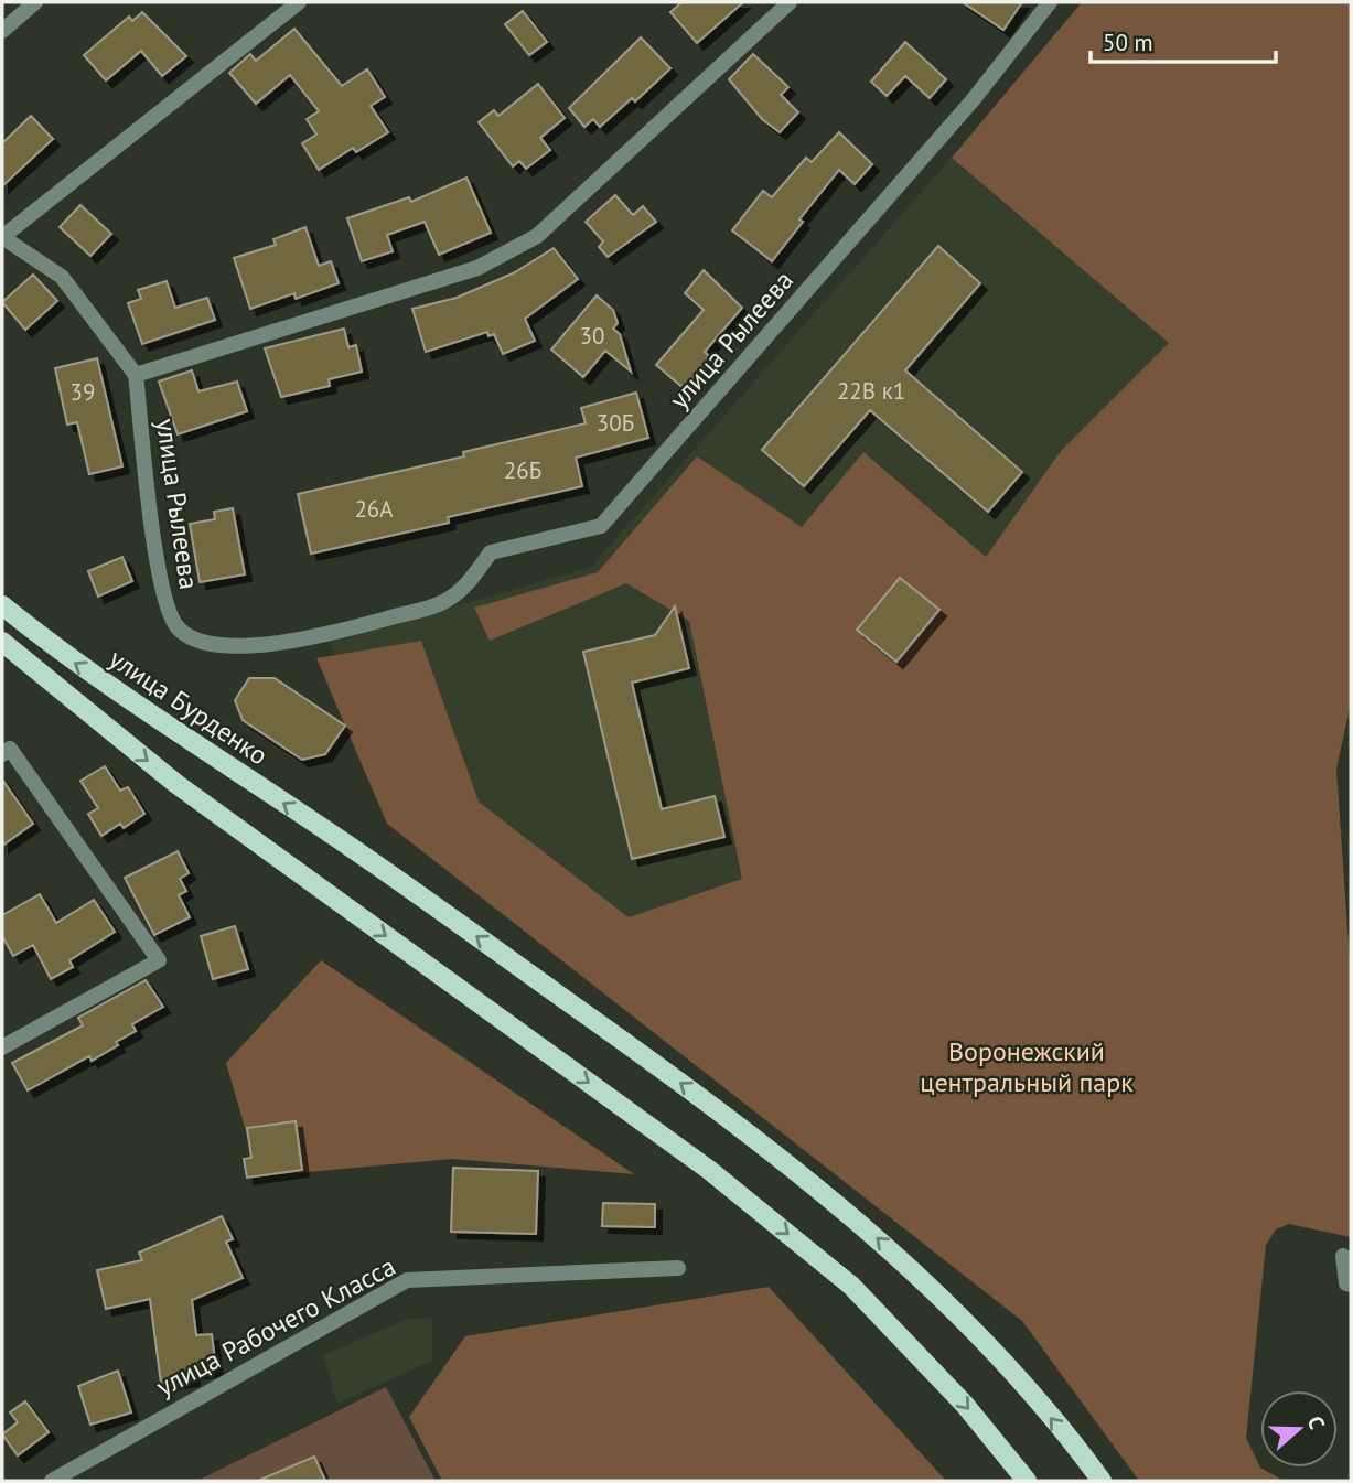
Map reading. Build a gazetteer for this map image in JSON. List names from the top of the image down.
{
  "streets": {
    "main road": ["улица Бурденко"],
    "street": ["улица Рылеева", "улица Рабочего Класса"]
  },
  "parks": ["Воронежский центральный парк"],
  "house_numbers": [
    "30",
    "22В к1",
    "39",
    "30Б",
    "26Б",
    "26А"
  ],
  "scale_bar": "50 m",
  "north": "right"
}
